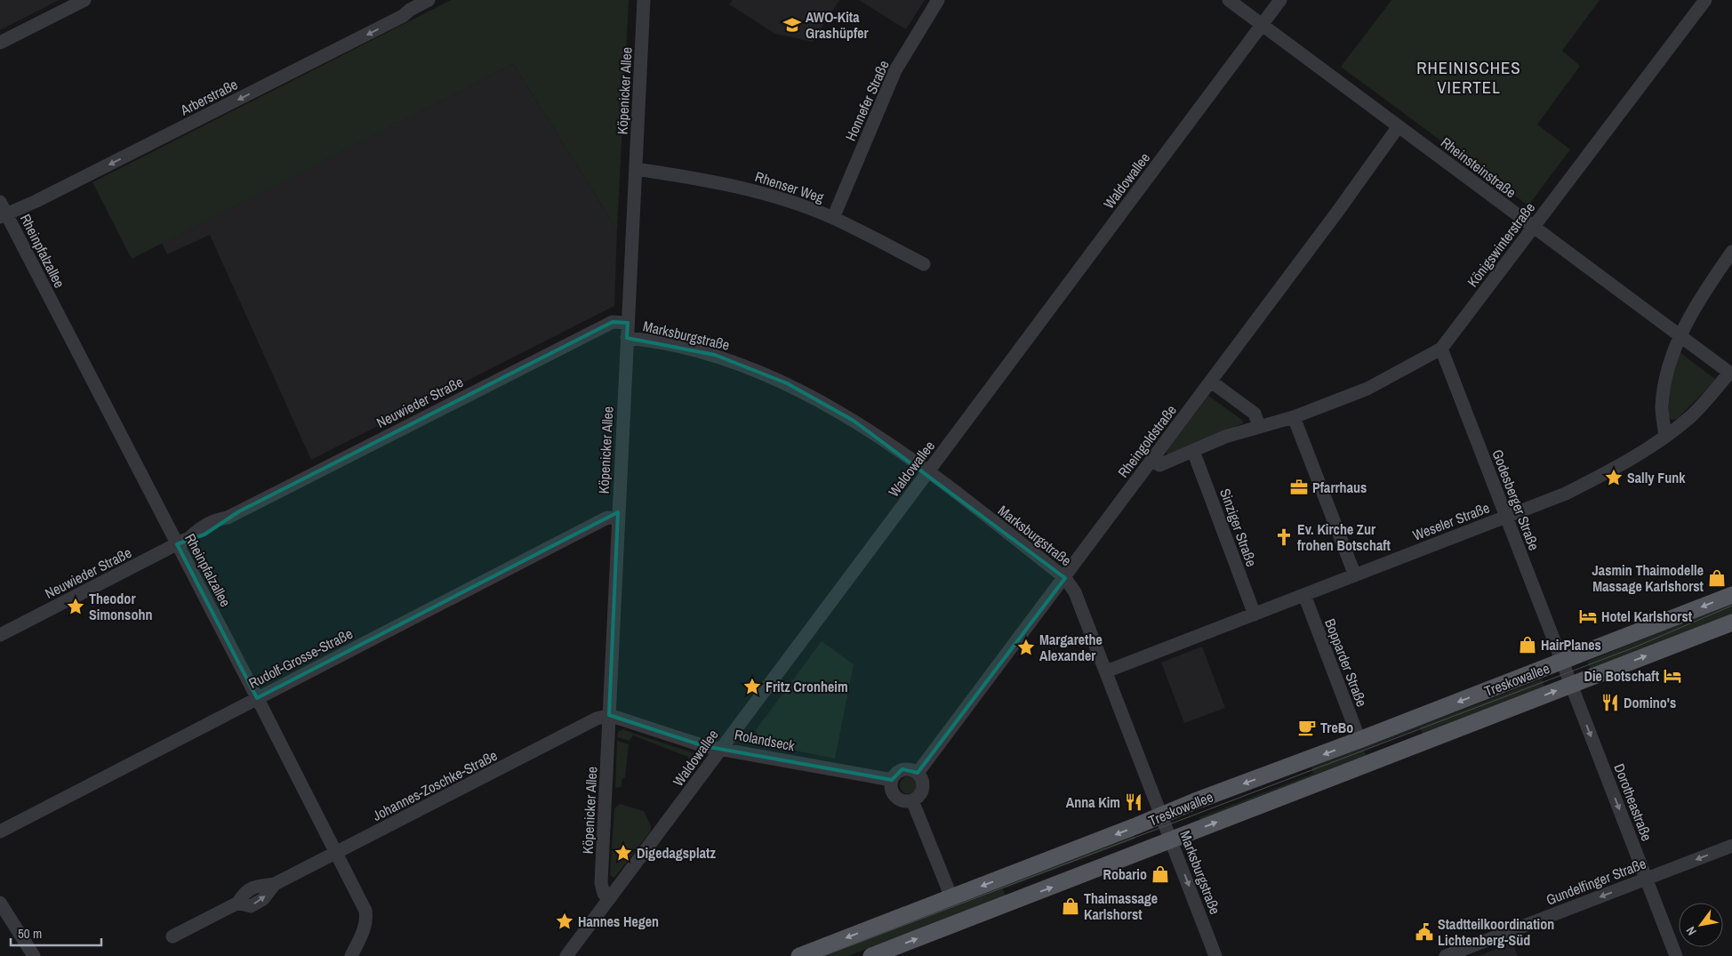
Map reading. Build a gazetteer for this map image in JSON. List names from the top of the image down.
{
  "streets": {
    "main road": ["Treskowallee"],
    "street": [
      "Köpenicker Allee",
      "Arberstraße",
      "Honnefer Straße",
      "Rheinsteinstraße",
      "Waldowallee",
      "Rhenser Weg",
      "Königswinterstraße",
      "Rheinpfalzallee",
      "Marksburgstraße",
      "Neuwieder Straße",
      "Rheingoldstraße",
      "Godesberger Straße",
      "Weseler Straße",
      "Sinziger Straße",
      "Rudolf-Grosse-Straße",
      "Bopparder Straße",
      "Rolandseck",
      "Johannes-Zoschke-Straße",
      "Dorotheastraße",
      "Gundelfinger Straße"
    ]
  },
  "crossings": [
    ["Köpenicker Allee", "Waldowallee"],
    ["Köpenicker Allee", "Rhenser Weg"],
    ["Köpenicker Allee", "Marksburgstraße"],
    ["Köpenicker Allee", "Neuwieder Straße"],
    ["Köpenicker Allee", "Rudolf-Grosse-Straße"],
    ["Köpenicker Allee", "Rolandseck"],
    ["Köpenicker Allee", "Johannes-Zoschke-Straße"],
    ["Arberstraße", "Rheinpfalzallee"],
    ["Honnefer Straße", "Rhenser Weg"],
    ["Rheinsteinstraße", "Waldowallee"],
    ["Rheinsteinstraße", "Königswinterstraße"],
    ["Rheinsteinstraße", "Rheingoldstraße"],
    ["Rheinsteinstraße", "Weseler Straße"],
    ["Waldowallee", "Marksburgstraße"],
    ["Waldowallee", "Rolandseck"],
    ["Königswinterstraße", "Rheingoldstraße"],
    ["Königswinterstraße", "Godesberger Straße"],
    ["Königswinterstraße", "Sinziger Straße"],
    ["Rheinpfalzallee", "Neuwieder Straße"],
    ["Rheinpfalzallee", "Rudolf-Grosse-Straße"],
    ["Rheinpfalzallee", "Johannes-Zoschke-Straße"],
    ["Marksburgstraße", "Rheingoldstraße"],
    ["Marksburgstraße", "Weseler Straße"],
    ["Marksburgstraße", "Treskowallee"],
    ["Rheingoldstraße", "Rolandseck"],
    ["Godesberger Straße", "Weseler Straße"],
    ["Godesberger Straße", "Treskowallee"],
    ["Weseler Straße", "Sinziger Straße"],
    ["Weseler Straße", "Bopparder Straße"],
    ["Bopparder Straße", "Treskowallee"],
    ["Treskowallee", "Dorotheastraße"],
    ["Rolandseck", "Johannes-Zoschke-Straße"],
    ["Dorotheastraße", "Gundelfinger Straße"]
  ],
  "one_way": ["Arberstraße", "Dorotheastraße", "Gundelfinger Straße"],
  "districts": ["RHEINISCHES VIERTEL"],
  "places": {
    "school or university": ["AWO-Kita Grashüpfer"],
    "place": [
      "Sally Funk",
      "Theodor Simonsohn",
      "Margarethe Alexander",
      "Fritz Cronheim",
      "Digedagsplatz",
      "Hannes Hegen"
    ],
    "office": ["Pfarrhaus"],
    "church": ["Ev. Kirche Zur frohen Botschaft"],
    "shop": [
      "Jasmin Thaimodelle Massage Karlshorst",
      "HairPlanes",
      "Robario",
      "Thaimassage Karlshorst"
    ],
    "hotel": ["Hotel Karlshorst", "Die Botschaft"],
    "restaurant": ["Domino's", "Anna Kim"],
    "cafe": ["TreBo"],
    "public building": ["Stadtteilkoordination Lichtenberg-Süd"]
  },
  "scale_bar": "50 m",
  "north": "bottom left"
}
